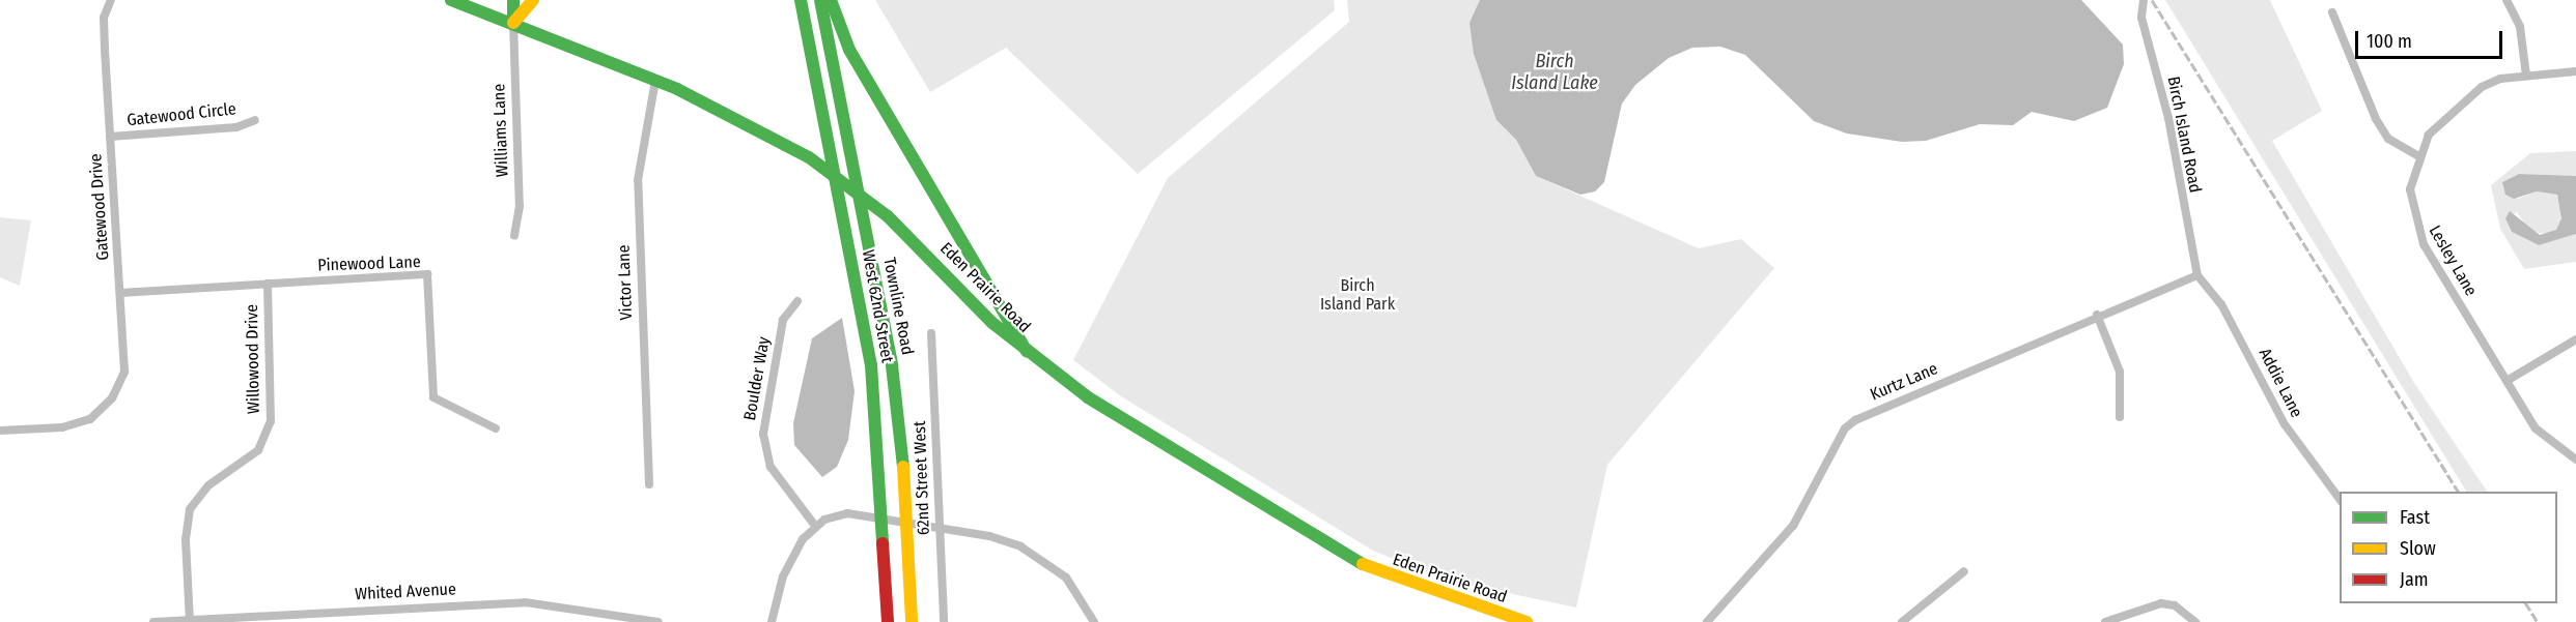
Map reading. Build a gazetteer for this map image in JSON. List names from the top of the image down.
{
  "streets": {
    "main road": ["Eden Prairie Road", "West 62nd Street", "Townline Road"],
    "street": [
      "Gatewood Circle",
      "Williams Lane",
      "Birch Island Road",
      "Gatewood Drive",
      "Lesley Lane",
      "Pinewood Lane",
      "Victor Lane",
      "Willowood Drive",
      "Boulder Way",
      "Kurtz Lane",
      "Addie Lane",
      "62nd Street West",
      "Whited Avenue"
    ]
  },
  "crossings": [
    ["Gatewood Circle", "Gatewood Drive"],
    ["Williams Lane", "Eden Prairie Road"],
    ["Birch Island Road", "Kurtz Lane"],
    ["Birch Island Road", "Addie Lane"],
    ["Gatewood Drive", "Pinewood Lane"],
    ["Pinewood Lane", "Willowood Drive"],
    ["Victor Lane", "Eden Prairie Road"],
    ["Willowood Drive", "Whited Avenue"],
    ["Kurtz Lane", "Addie Lane"]
  ],
  "water": ["Birch Island Lake"],
  "parks": ["Birch Island Park"],
  "legend": ["Fast", "Slow", "Jam"],
  "scale_bar": "100 m"
}
